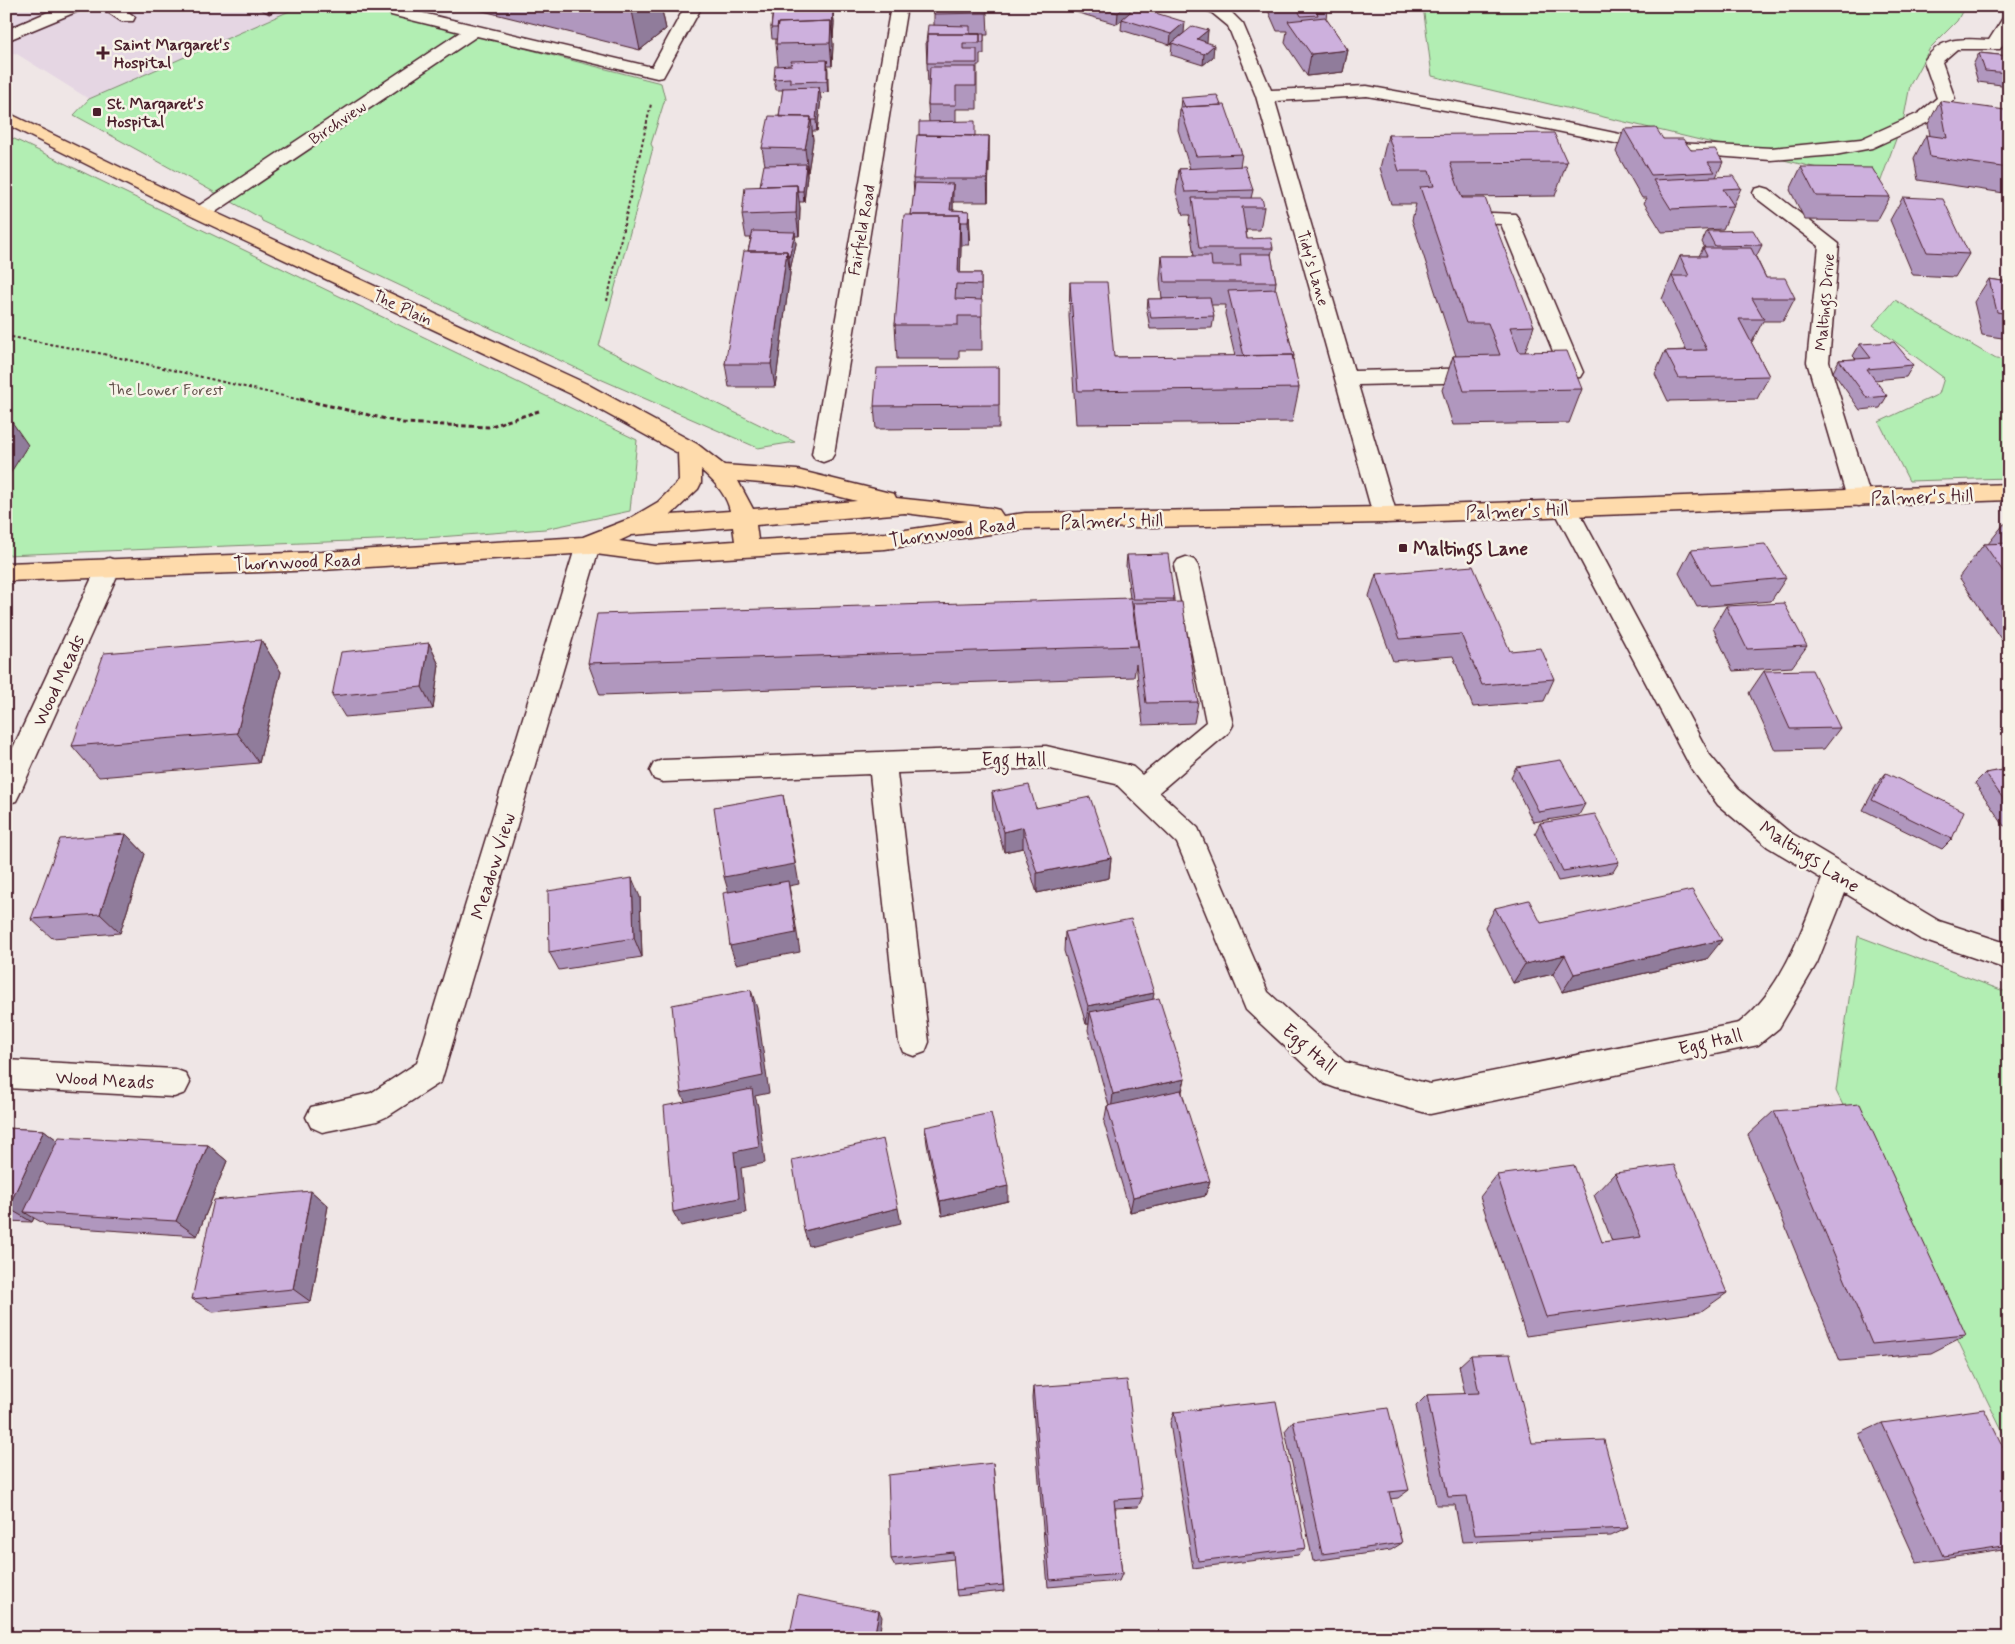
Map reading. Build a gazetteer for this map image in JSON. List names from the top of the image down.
{
  "streets": {
    "main road": ["The Plain", "Palmer's Hill", "Thornwood Road"],
    "street": [
      "Birchview",
      "Fairfield Road",
      "Tidy's Lane",
      "Maltings Drive",
      "Wood Meads",
      "Egg Hall",
      "Maltings Lane",
      "Meadow View"
    ]
  },
  "crossings": [
    ["Birchview", "The Plain"],
    ["Tidy's Lane", "Palmer's Hill"],
    ["Maltings Drive", "Palmer's Hill"],
    ["The Plain", "Thornwood Road"],
    ["Palmer's Hill", "Thornwood Road"],
    ["Palmer's Hill", "Maltings Lane"],
    ["Thornwood Road", "Wood Meads"],
    ["Thornwood Road", "Meadow View"],
    ["Egg Hall", "Maltings Lane"]
  ],
  "parks": ["The Lower Forest"],
  "places": {
    "health": ["Saint Margaret's Hospital"],
    "transit": ["St. Margaret's Hospital", "Maltings Lane"]
  }
}
